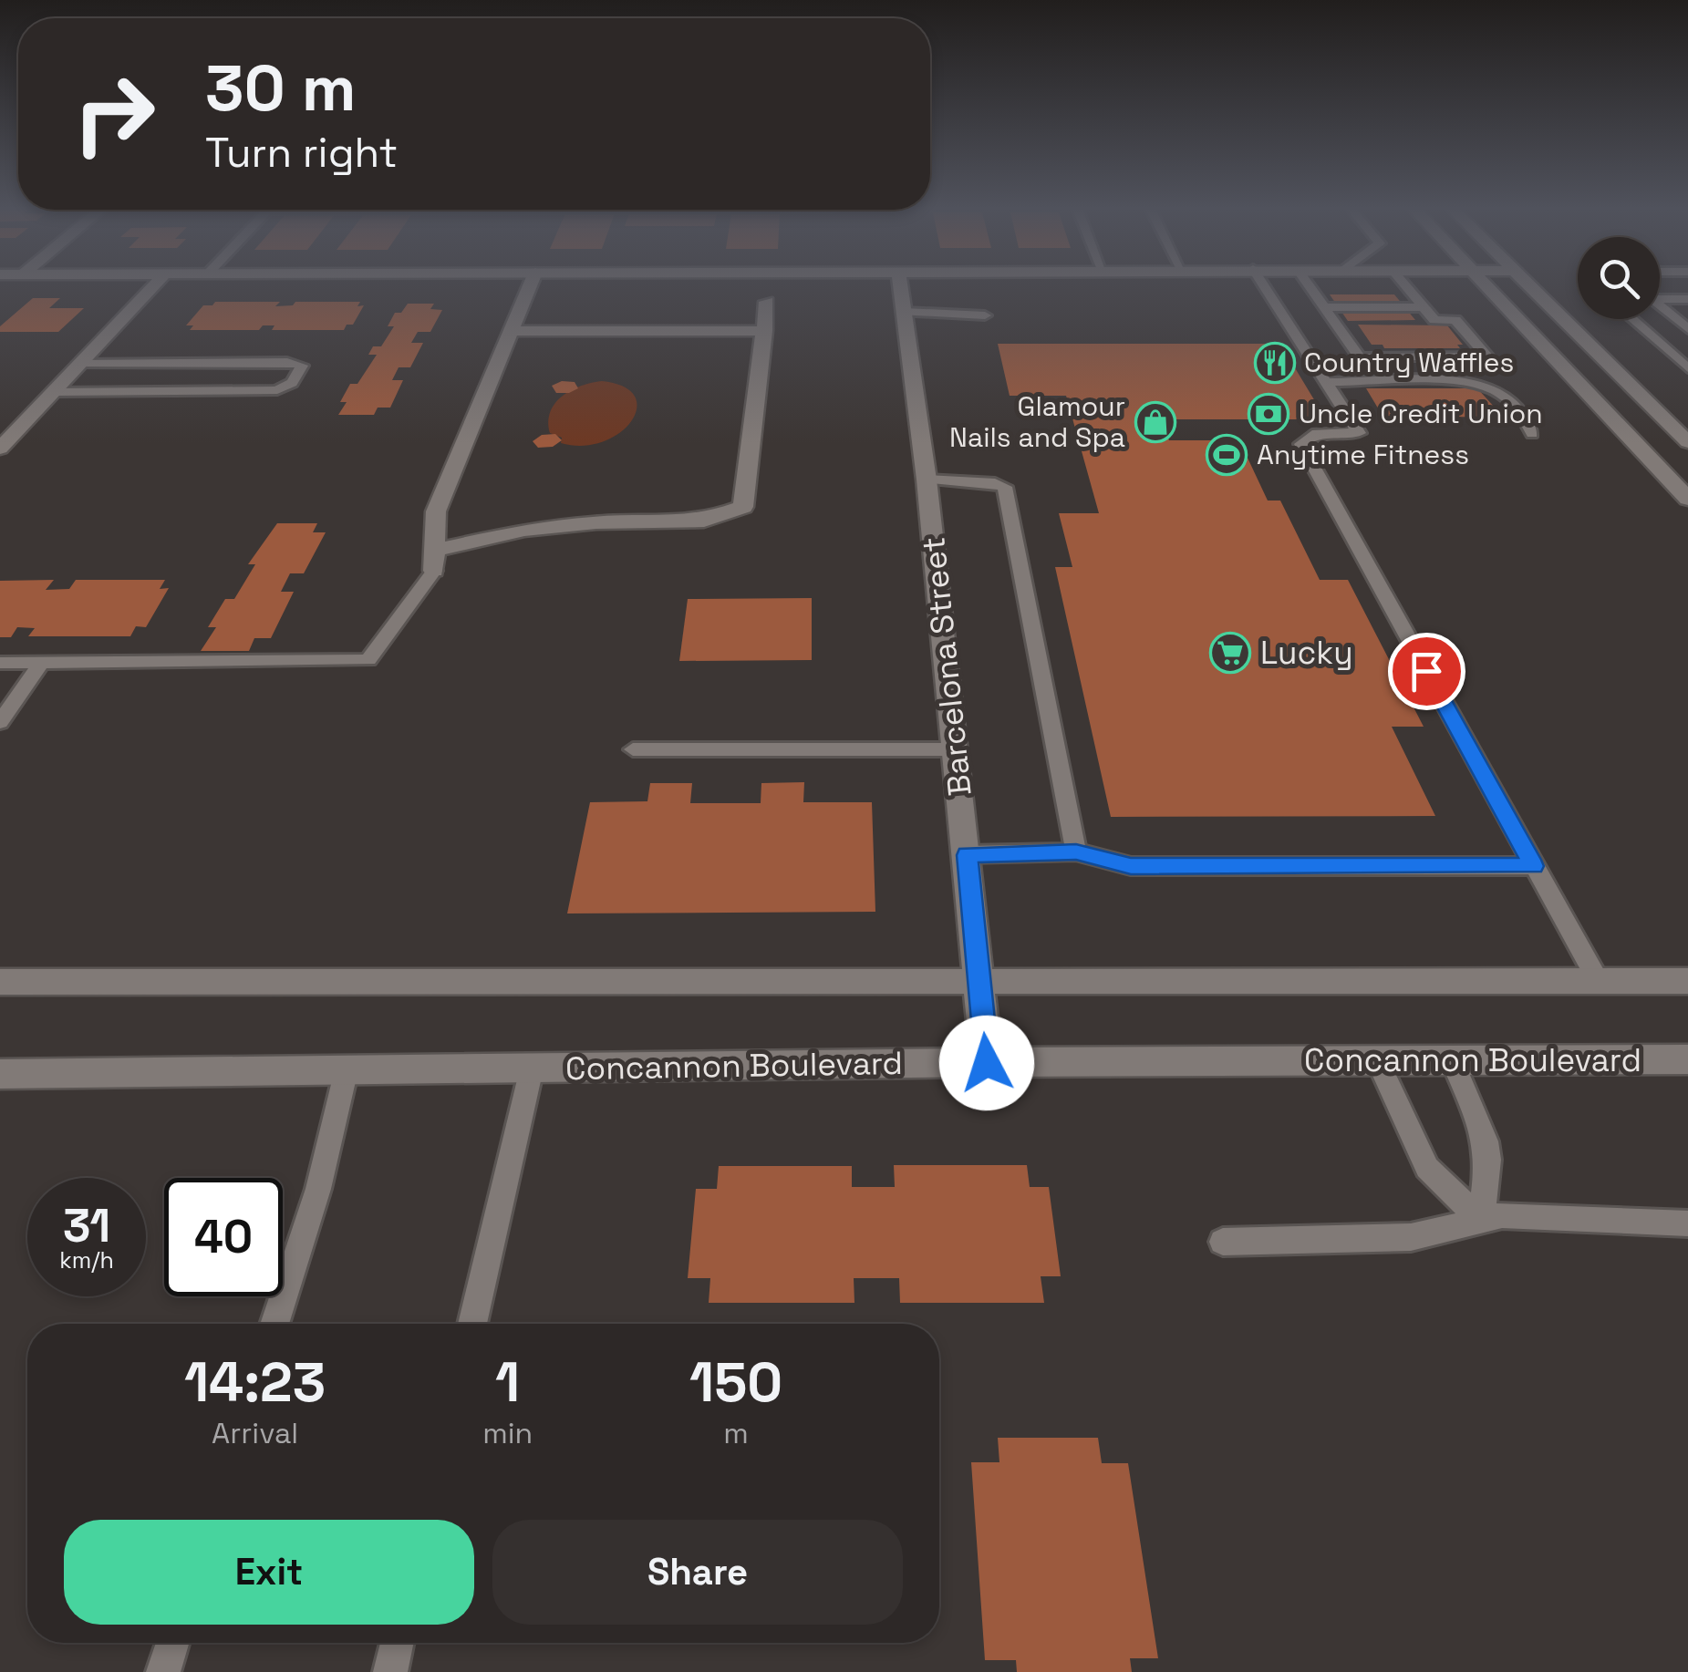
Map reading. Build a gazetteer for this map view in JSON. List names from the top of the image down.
{
  "streets": {
    "street": ["Barcelona Street", "Concannon Boulevard"]
  },
  "crossings": [
    ["Barcelona Street", "Concannon Boulevard"]
  ],
  "places": {
    "restaurant": ["Country Waffles"],
    "bank": ["Uncle Credit Union"],
    "shop": ["Glamour Nails and Spa"],
    "sports": ["Anytime Fitness"],
    "supermarket": ["Lucky"]
  },
  "page": {
    "turn": ["30 m", "Turn right"],
    "speed": "31 km/h",
    "limit": "40",
    "eta": [
      "14:23",
      "Arrival",
      "1",
      "min",
      "150",
      "m"
    ],
    "buttons": ["Exit", "Share"]
  }
}
